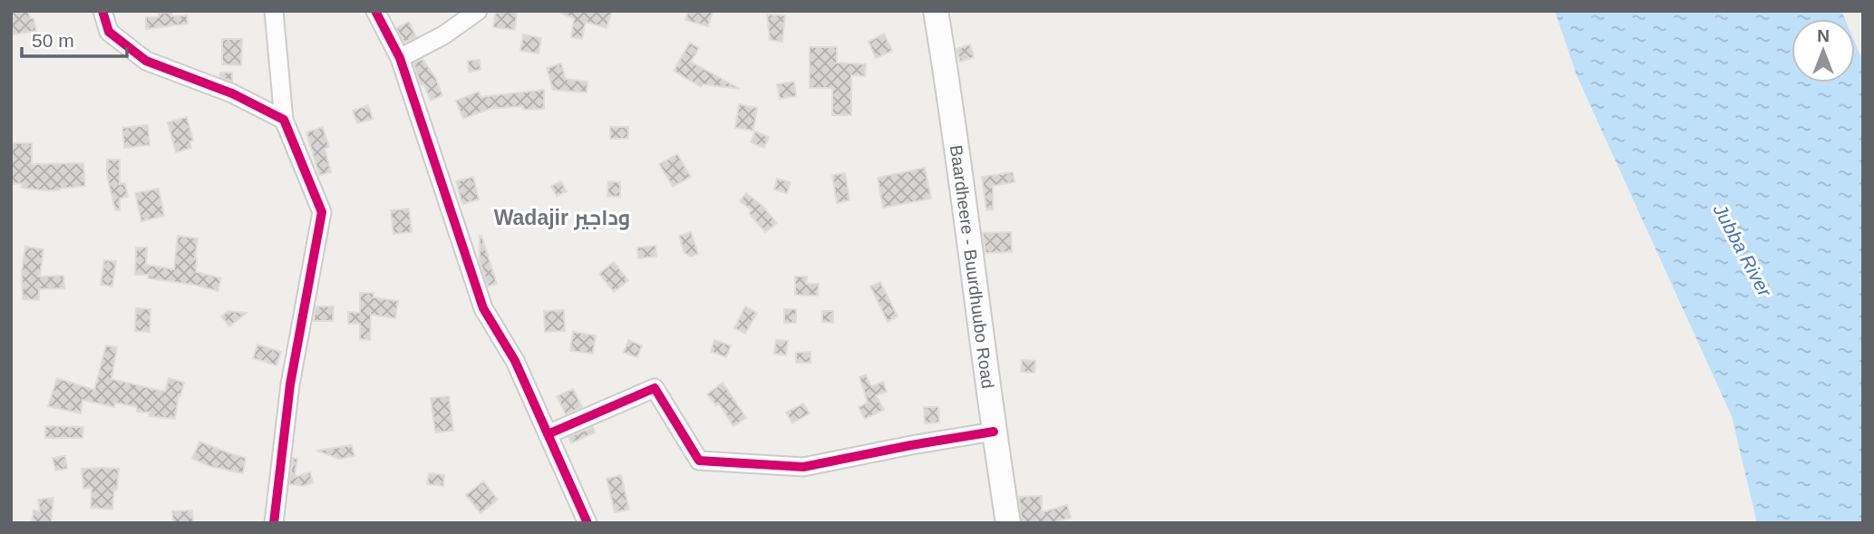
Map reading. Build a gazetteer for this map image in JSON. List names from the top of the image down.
{
  "streets": {
    "main road": ["Baardheere - Buurdhuubo Road"]
  },
  "districts": ["Wadajir وداجير"],
  "water": ["Jubba River"],
  "scale_bar": "50 m",
  "north": "top"
}
